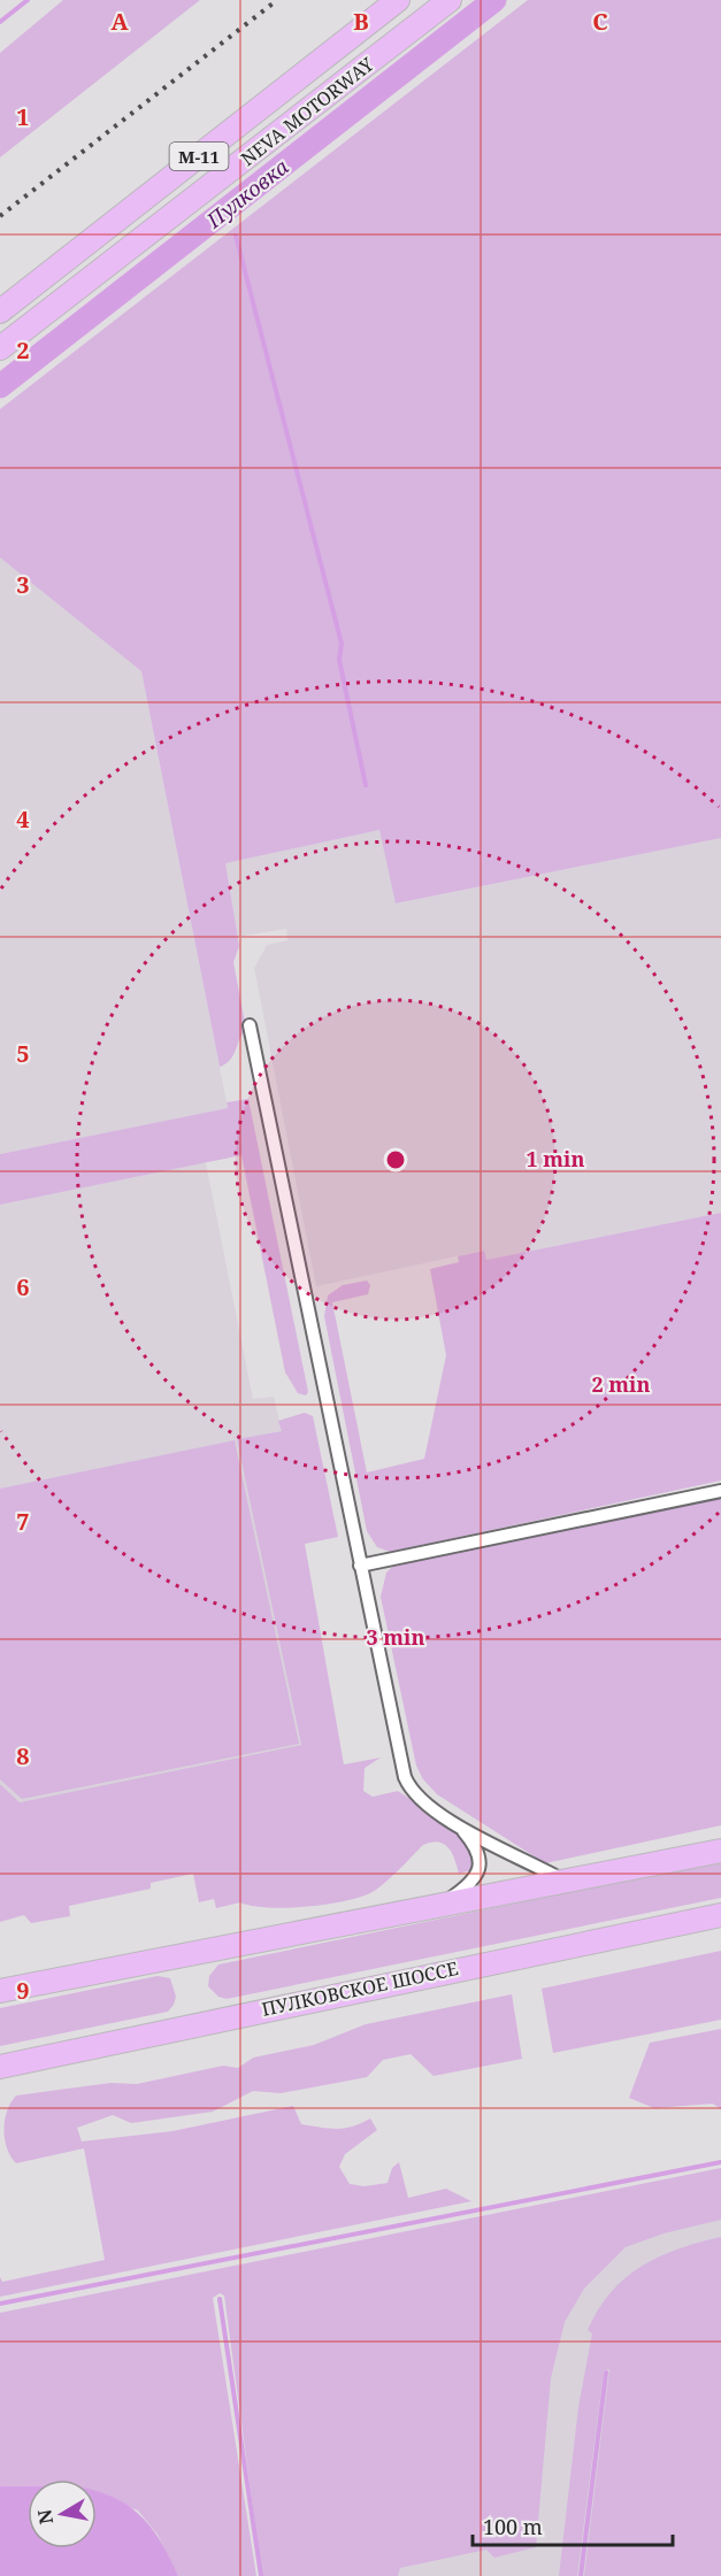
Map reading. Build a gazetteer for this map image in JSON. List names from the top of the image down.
{
  "streets": {
    "highway": ["NEVA MOTORWAY", "М-11", "ПУЛКОВСКОЕ ШОССЕ"]
  },
  "water": ["Пулковка"],
  "scale_bar": "100 m",
  "north": "left",
  "grid": {
    "columns": ["A", "B", "C"],
    "rows": [
      "1",
      "2",
      "3",
      "4",
      "5",
      "6",
      "7",
      "8",
      "9"
    ]
  },
  "rings": ["1 min", "2 min", "3 min"]
}
